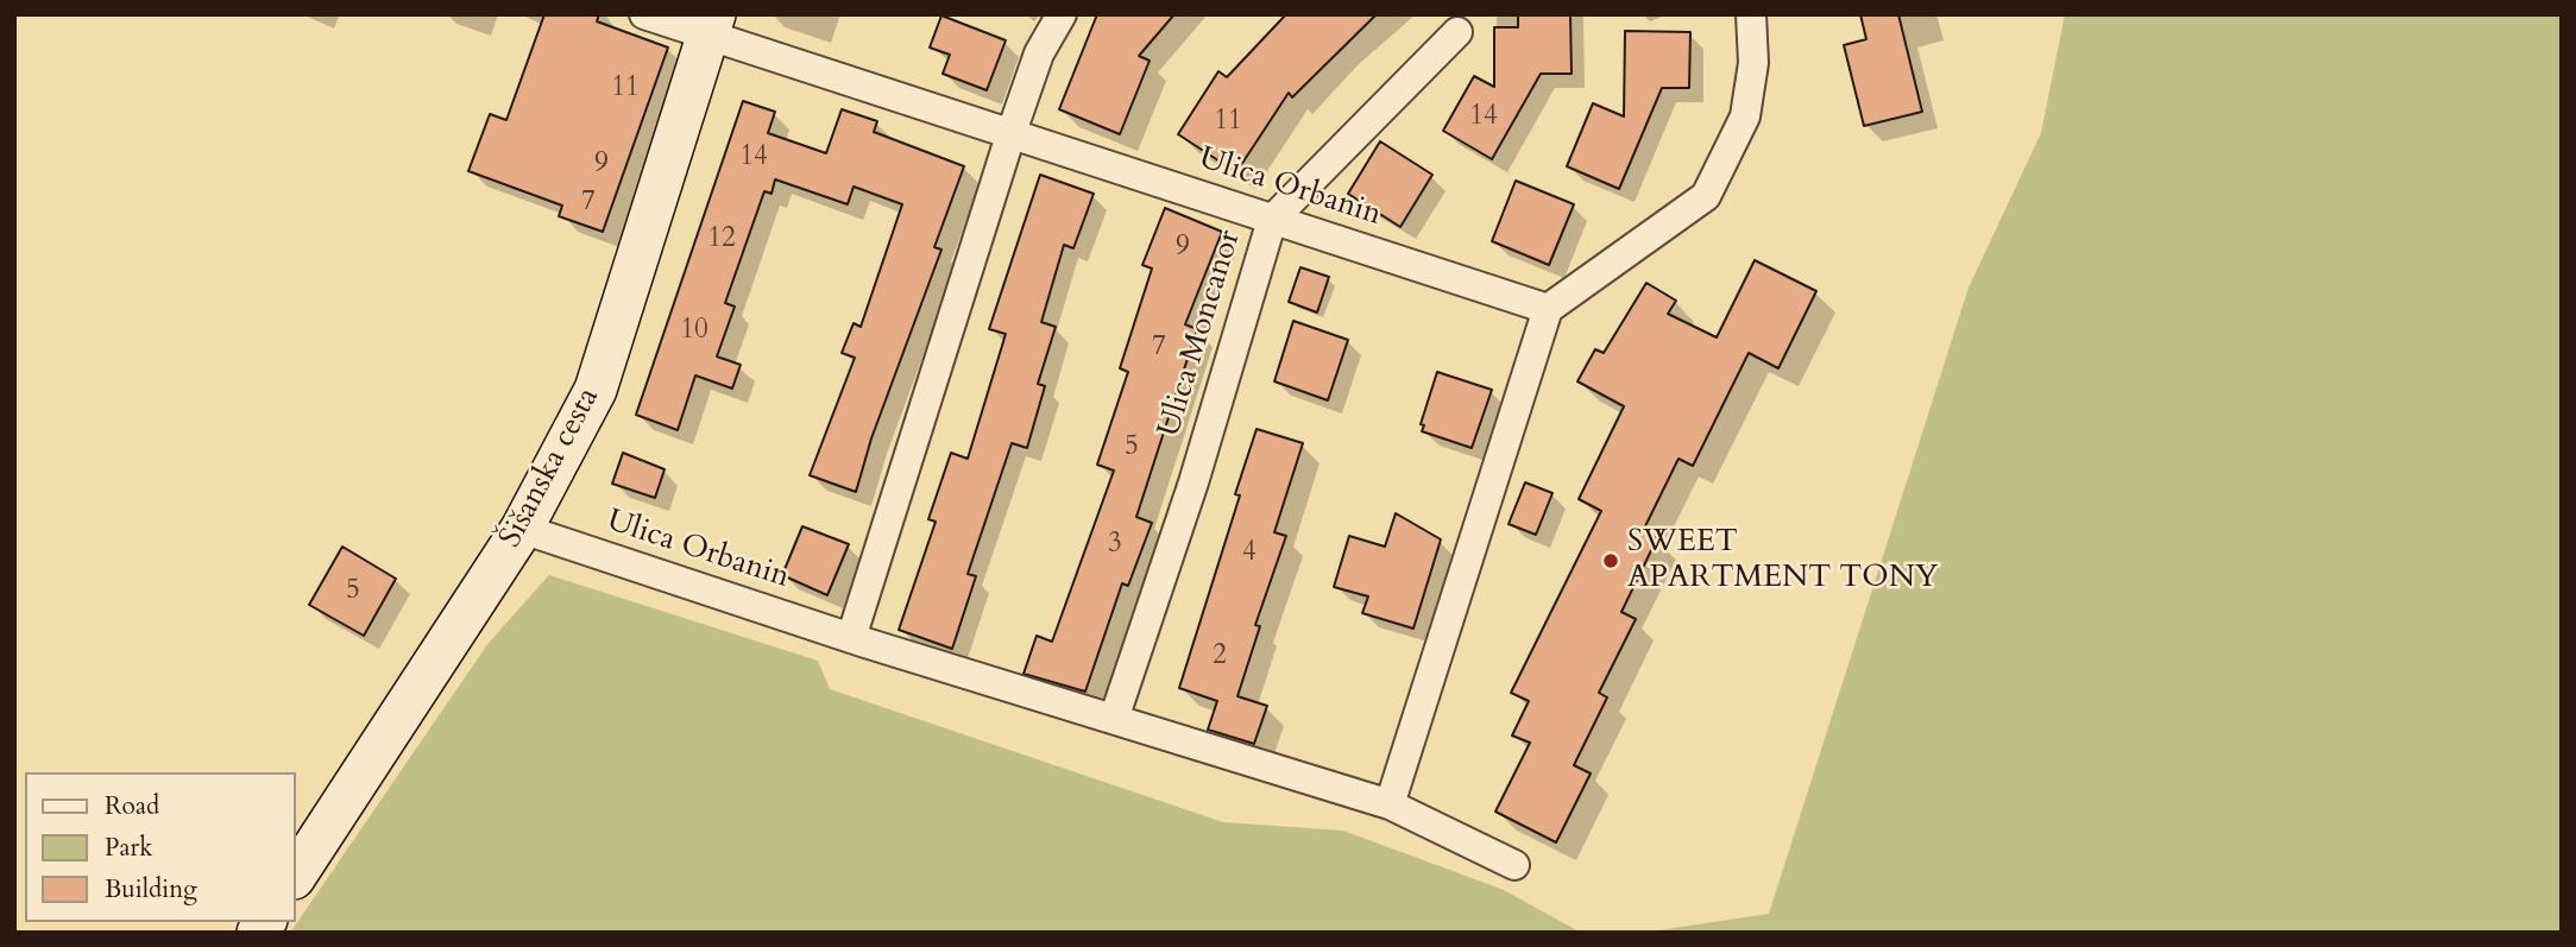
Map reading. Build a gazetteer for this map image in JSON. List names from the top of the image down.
{
  "streets": {
    "main road": ["Šišanska cesta"],
    "street": ["Ulica Orbanin", "Ulica Moncanor"]
  },
  "crossings": [
    ["Ulica Orbanin", "Ulica Moncanor"],
    ["Ulica Orbanin", "Šišanska cesta"]
  ],
  "places": ["SWEET APARTMENT TONY"],
  "house_numbers": [
    "11",
    "14",
    "11",
    "14",
    "9",
    "7",
    "12",
    "9",
    "10",
    "7",
    "5",
    "3",
    "4",
    "5",
    "2"
  ],
  "legend": ["Road", "Park", "Building"]
}
